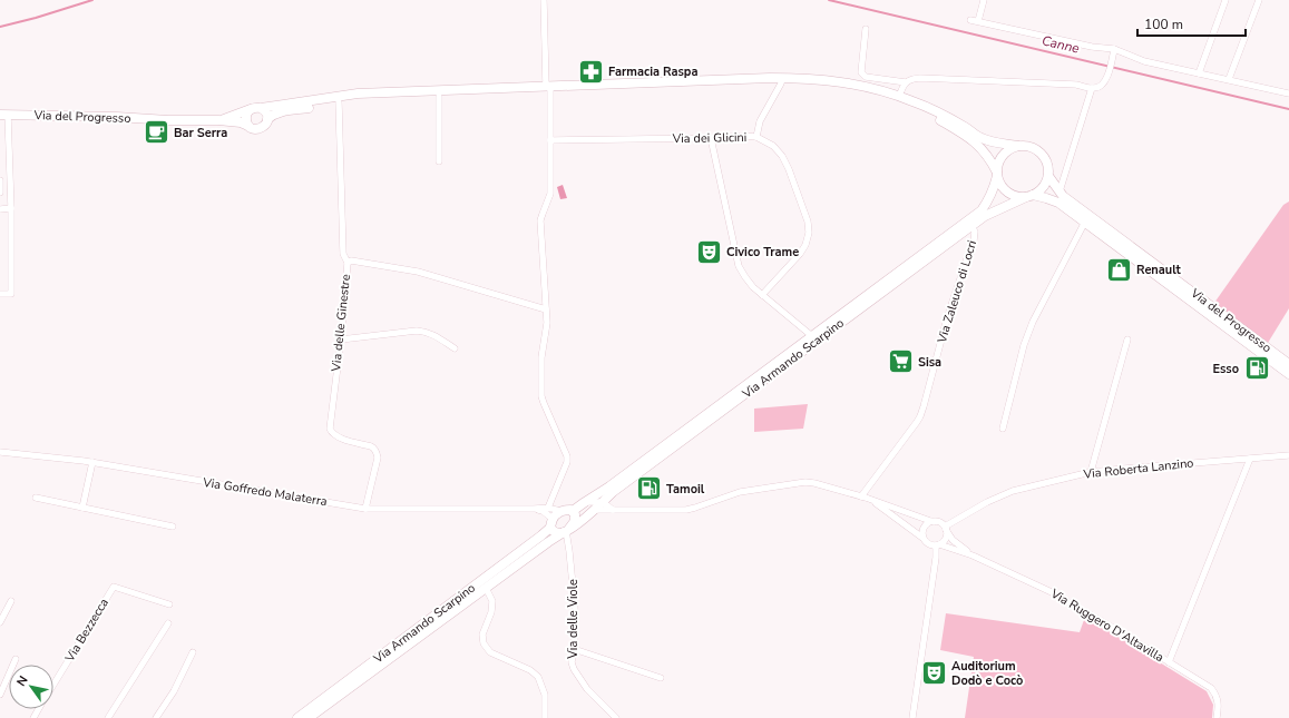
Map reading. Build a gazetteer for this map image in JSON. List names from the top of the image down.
{
  "streets": {
    "street": [
      "Via del Progresso",
      "Via dei Glicini",
      "Via Zaleuco di Locri",
      "Via delle Ginestre",
      "Via Armando Scarpino",
      "Via Roberta Lanzino",
      "Via Goffredo Malaterra",
      "Via delle Viole",
      "Via Ruggero D'Altavilla",
      "Via Bezzecca"
    ]
  },
  "crossings": [
    ["Via del Progresso", "Via Armando Scarpino"],
    ["Via Zaleuco di Locri", "Via Armando Scarpino"],
    ["Via delle Ginestre", "Via Goffredo Malaterra"],
    ["Via Armando Scarpino", "Via Goffredo Malaterra"],
    ["Via Armando Scarpino", "Via delle Viole"],
    ["Via Roberta Lanzino", "Via Ruggero D'Altavilla"],
    ["Via Goffredo Malaterra", "Via delle Viole"]
  ],
  "water": ["Canne"],
  "places": {
    "pharmacy": ["Farmacia Raspa"],
    "cafe": ["Bar Serra"],
    "theatre": ["Civico Trame", "Auditorium Dodò e Cocò"],
    "shop": ["Renault"],
    "supermarket": ["Sisa"],
    "fuel station": ["Esso", "Tamoil"]
  },
  "scale_bar": "100 m",
  "north": "top left"
}
